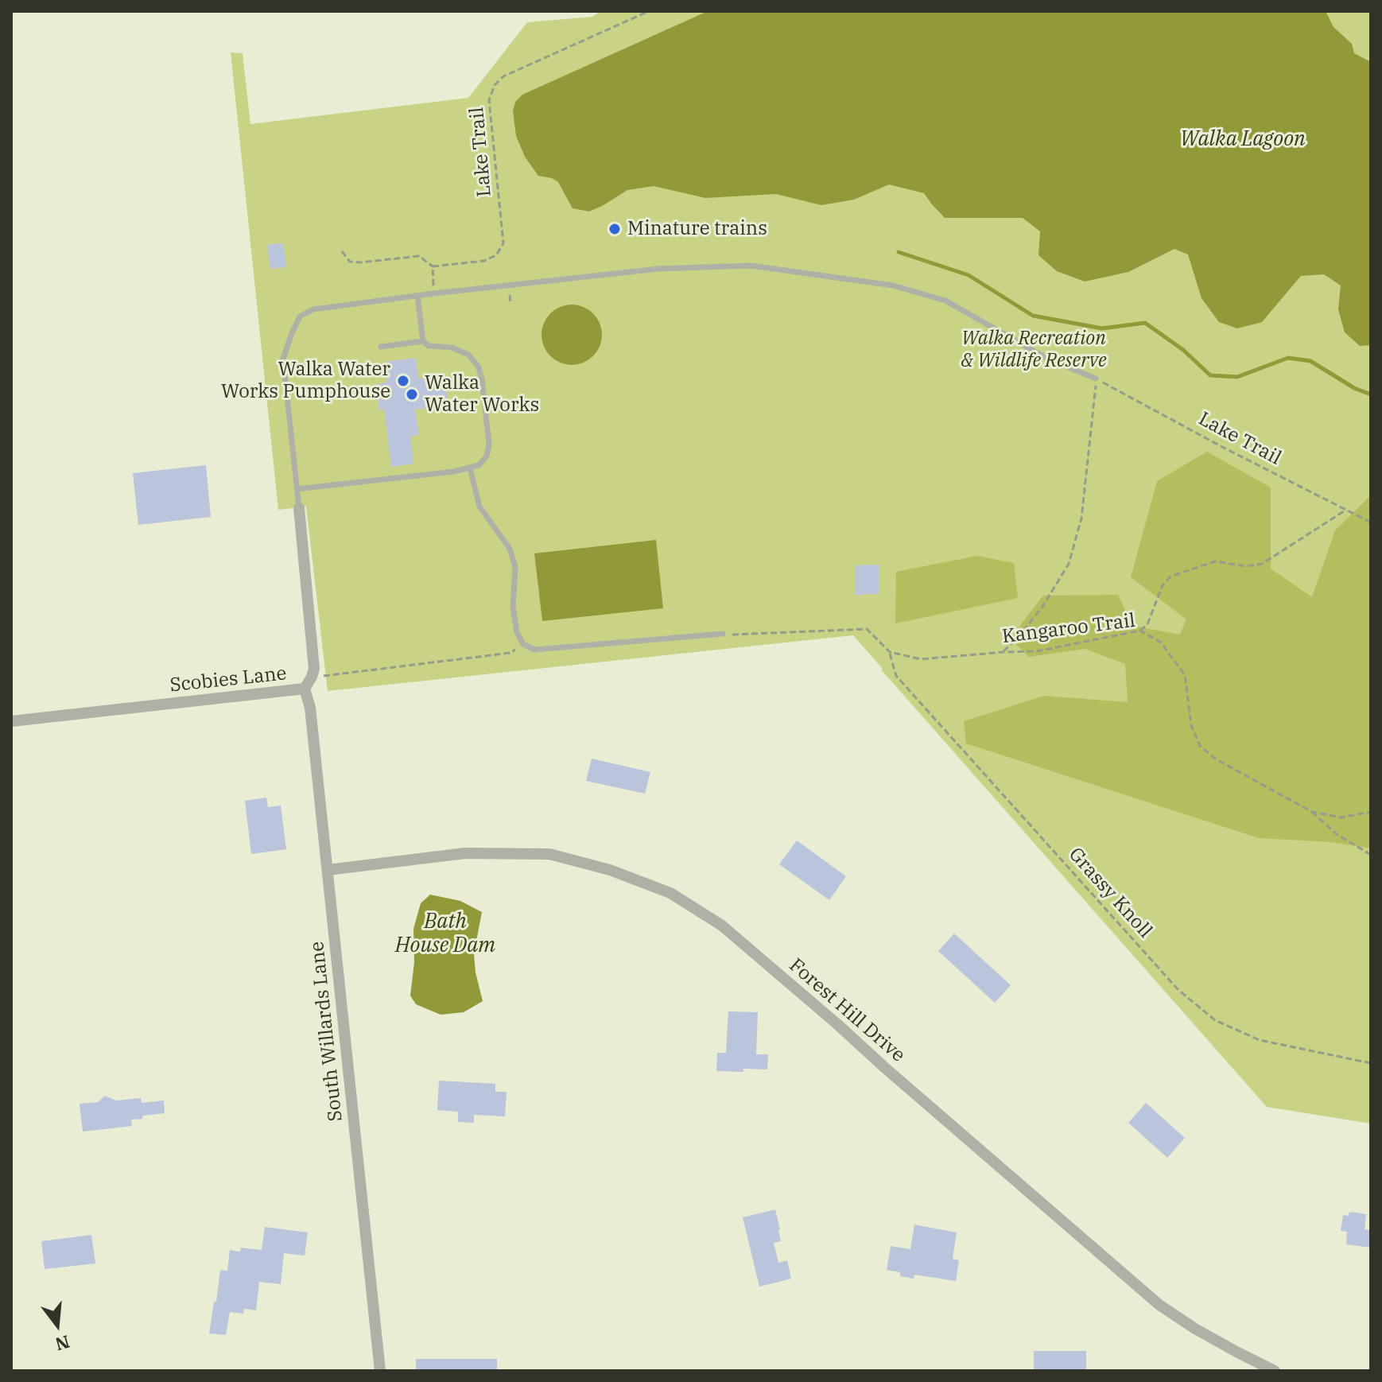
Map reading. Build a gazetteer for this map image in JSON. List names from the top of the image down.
{
  "streets": {
    "street": ["Scobies Lane", "Forest Hill Drive", "South Willards Lane"],
    "path": ["Lake Trail", "Kangaroo Trail", "Grassy Knoll"]
  },
  "crossings": [
    ["Kangaroo Trail", "Grassy Knoll"],
    ["Scobies Lane", "South Willards Lane"],
    ["Forest Hill Drive", "South Willards Lane"]
  ],
  "water": ["Walka Lagoon", "Bath House Dam"],
  "parks": ["Walka Recreation & Wildlife Reserve"],
  "places": ["Minature trains", "Walka Water Works Pumphouse", "Walka Water Works"],
  "north": "bottom"
}
